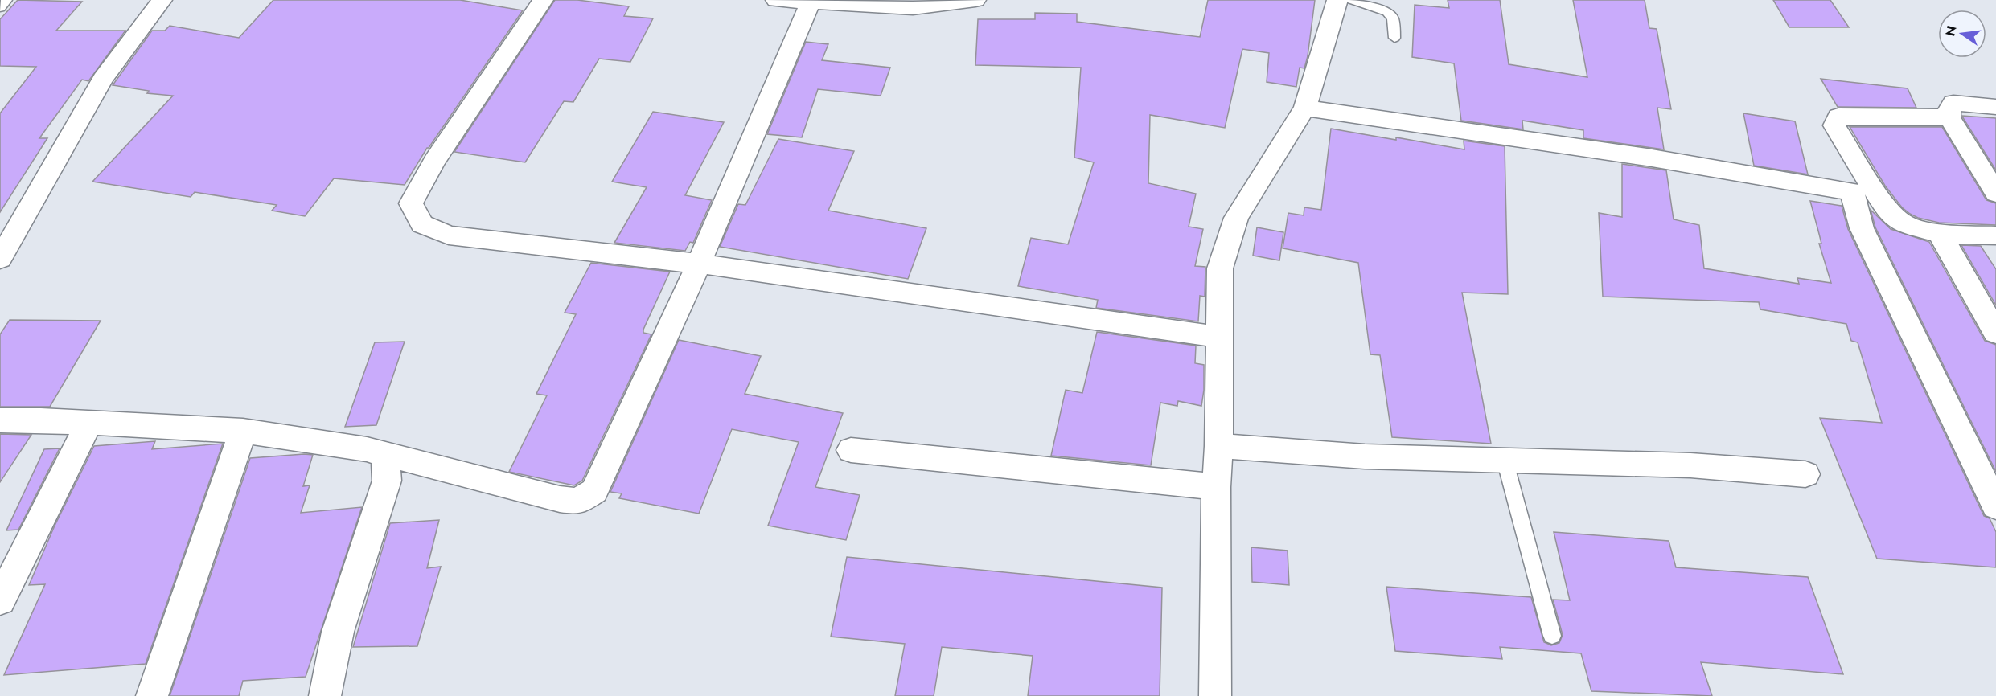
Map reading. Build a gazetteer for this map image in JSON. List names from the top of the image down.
{
  "north": "left"
}
